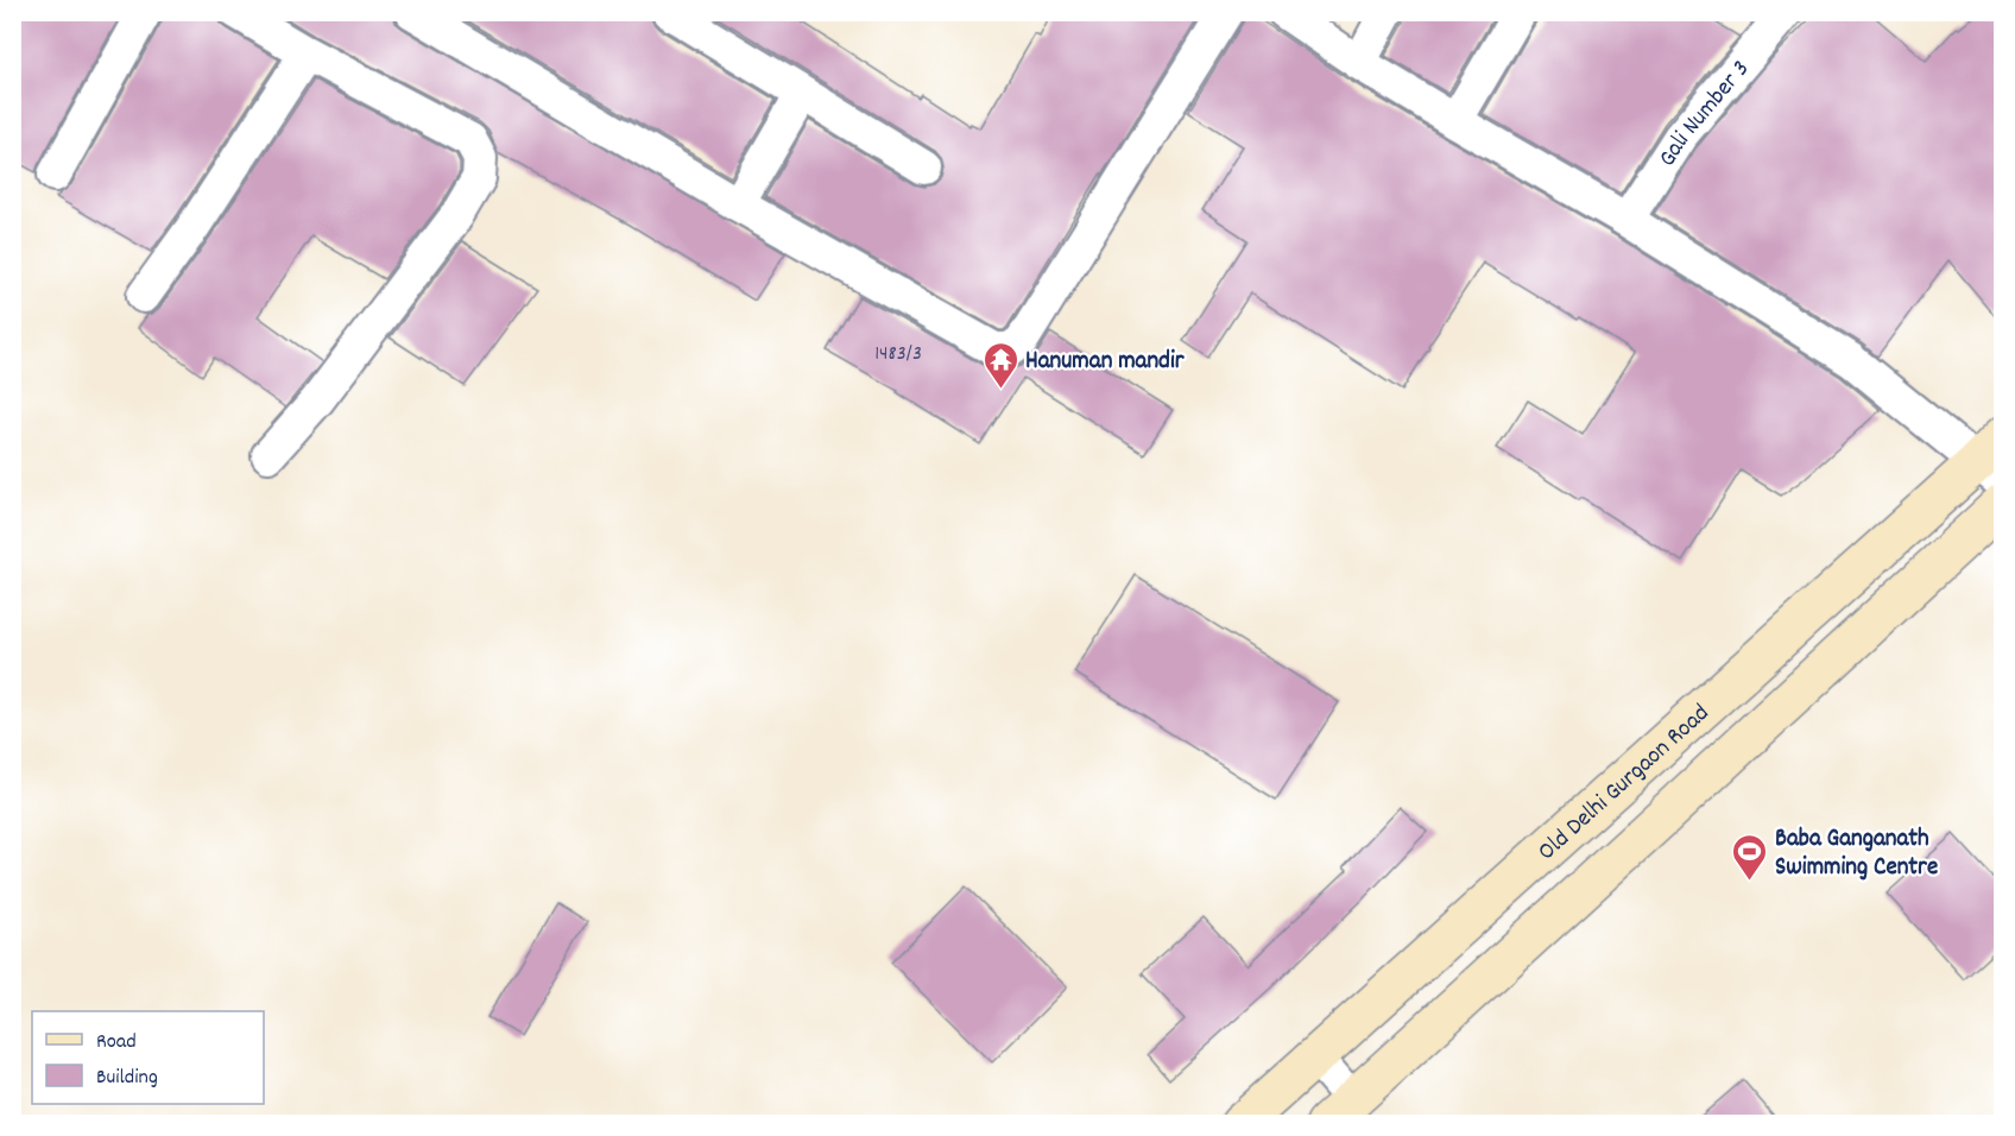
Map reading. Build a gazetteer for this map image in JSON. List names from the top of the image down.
{
  "streets": {
    "main road": ["Old Delhi Gurgaon Road"],
    "street": ["Gali Number 3"]
  },
  "places": {
    "temple": ["Hanuman mandir"],
    "sports": ["Baba Ganganath Swimming Centre"]
  },
  "house_numbers": ["1483/3"],
  "legend": ["Road", "Building"]
}
